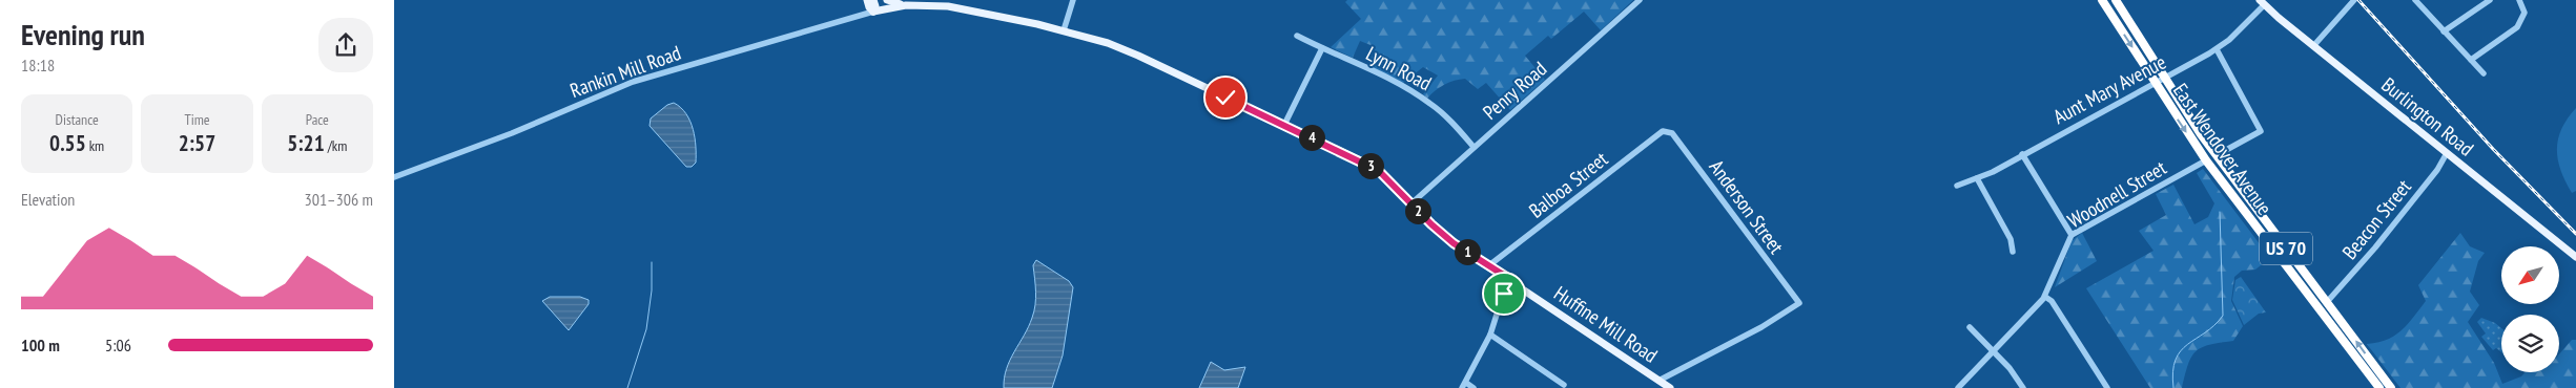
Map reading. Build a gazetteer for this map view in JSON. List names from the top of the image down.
{
  "streets": {
    "highway": ["East Wendover Avenue", "US 70"],
    "main road": ["Burlington Road", "Huffine Mill Road"],
    "street": [
      "Lynn Road",
      "Rankin Mill Road",
      "Aunt Mary Avenue",
      "Penry Road",
      "Balboa Street",
      "Woodnell Street",
      "Anderson Street",
      "Beacon Street"
    ]
  },
  "crossings": [
    ["Lynn Road", "Penry Road"],
    ["Rankin Mill Road", "Huffine Mill Road"],
    ["Aunt Mary Avenue", "Burlington Road"],
    ["Aunt Mary Avenue", "East Wendover Avenue"],
    ["Penry Road", "Huffine Mill Road"],
    ["Burlington Road", "Beacon Street"],
    ["East Wendover Avenue", "Woodnell Street"],
    ["East Wendover Avenue", "Beacon Street"],
    ["Balboa Street", "Anderson Street"],
    ["Balboa Street", "Huffine Mill Road"],
    ["Anderson Street", "Huffine Mill Road"]
  ],
  "north": "bottom left",
  "page": {
    "heading": ["Evening run", "18:18"],
    "stats": [
      ["Distance", "0.55 km"],
      ["Time", "2:57"],
      ["Pace", "5:21 /km"]
    ],
    "pins": [
      "4",
      "3",
      "2",
      "1"
    ],
    "chart": ["Elevation", "301–306 m"],
    "list": [
      {
        "name": "100 m",
        "note": "5:06"
      }
    ]
  }
}
